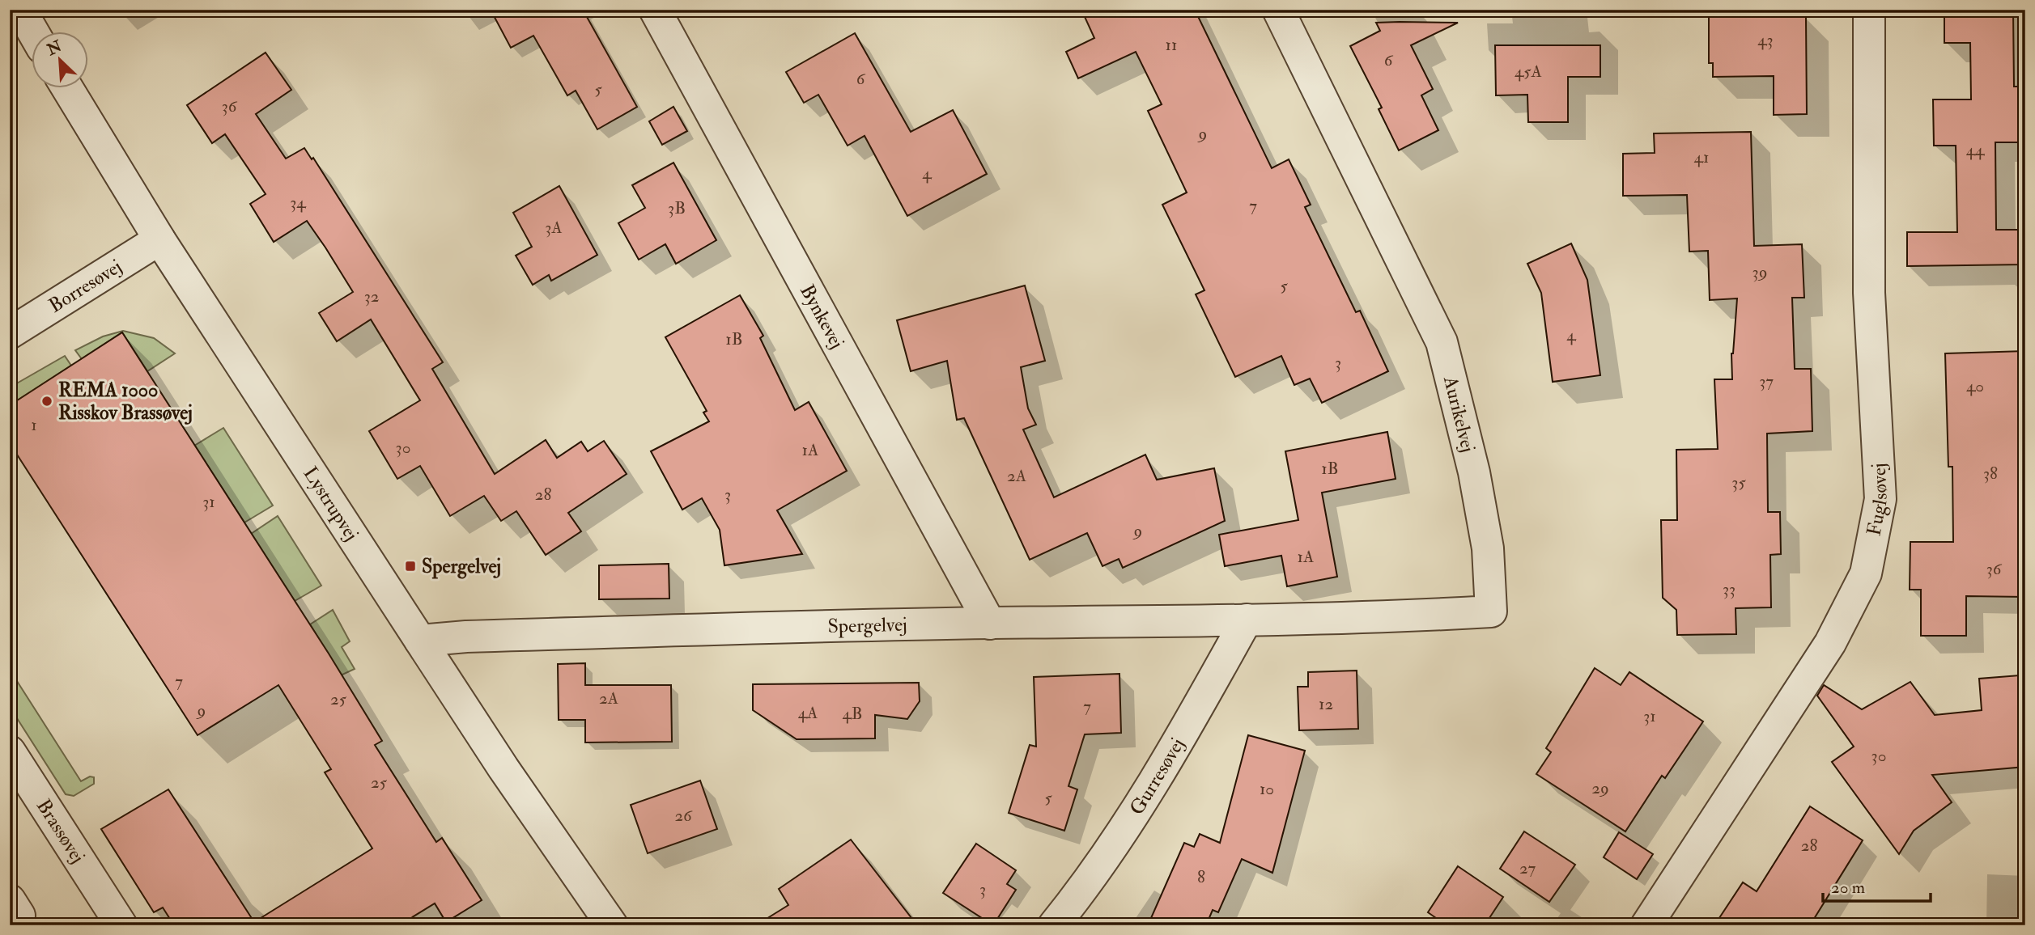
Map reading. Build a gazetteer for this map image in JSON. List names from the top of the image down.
{
  "streets": {
    "street": [
      "Borresøvej",
      "Bynkevej",
      "Aurikelvej",
      "Fuglsøvej",
      "Lystrupvej",
      "Spergelvej",
      "Gurresøvej",
      "Brassøvej"
    ]
  },
  "crossings": [
    ["Borresøvej", "Lystrupvej"],
    ["Bynkevej", "Spergelvej"],
    ["Aurikelvej", "Spergelvej"],
    ["Aurikelvej", "Gurresøvej"],
    ["Lystrupvej", "Spergelvej"],
    ["Spergelvej", "Gurresøvej"]
  ],
  "places": {
    "other": ["REMA 1000 Risskov Brassøvej"],
    "transit": ["Spergelvej"]
  },
  "house_numbers": [
    "43",
    "11",
    "6",
    "45A",
    "6",
    "5",
    "36",
    "9",
    "44",
    "41",
    "4",
    "34",
    "7",
    "3B",
    "3A",
    "39",
    "5",
    "32",
    "4",
    "1B",
    "3",
    "37",
    "40",
    "1",
    "30",
    "1A",
    "1B",
    "38",
    "2A",
    "35",
    "28",
    "3",
    "31",
    "9",
    "1A",
    "36",
    "33",
    "7",
    "2A",
    "25",
    "12",
    "7",
    "9",
    "4A",
    "4B",
    "31",
    "30",
    "25",
    "29",
    "10",
    "5",
    "26",
    "28",
    "27",
    "8",
    "3"
  ],
  "scale_bar": "20 m",
  "north": "top left"
}
